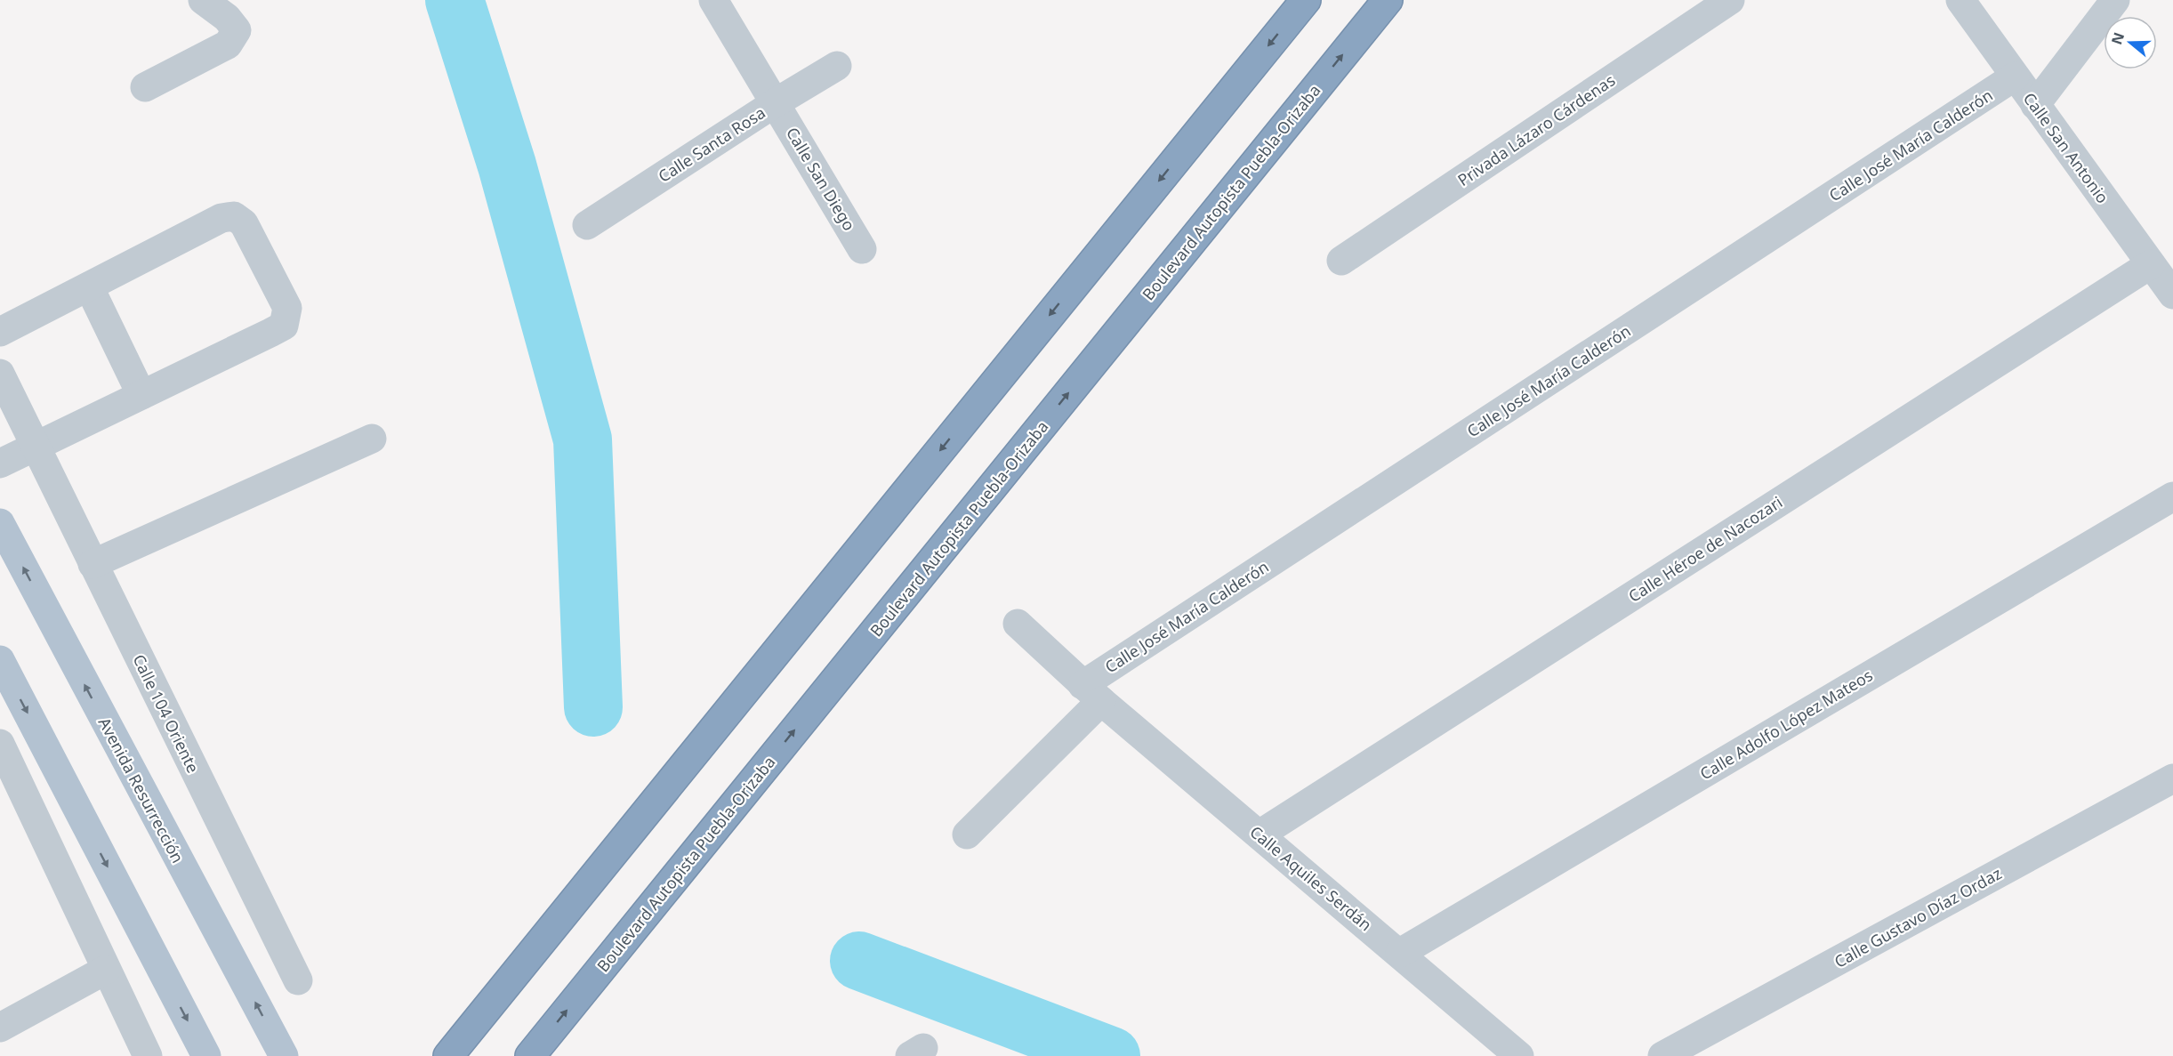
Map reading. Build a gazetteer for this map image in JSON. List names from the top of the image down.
{
  "streets": {
    "highway": ["Boulevard Autopista Puebla-Orizaba"],
    "main road": ["Avenida Resurrección"],
    "street": [
      "Privada Lázaro Cárdenas",
      "Calle Santa Rosa",
      "Calle José María Calderón",
      "Calle San Antonio",
      "Calle San Diego",
      "Calle Héroe de Nacozari",
      "Calle 104 Oriente",
      "Calle Adolfo López Mateos",
      "Calle Aquiles Serdán",
      "Calle Gustavo Díaz Ordaz"
    ]
  },
  "crossings": [
    ["Calle Santa Rosa", "Calle San Diego"],
    ["Calle José María Calderón", "Calle San Antonio"],
    ["Calle José María Calderón", "Calle Aquiles Serdán"],
    ["Calle San Antonio", "Calle Héroe de Nacozari"],
    ["Calle Héroe de Nacozari", "Calle Aquiles Serdán"],
    ["Calle Adolfo López Mateos", "Calle Aquiles Serdán"]
  ],
  "north": "left"
}
